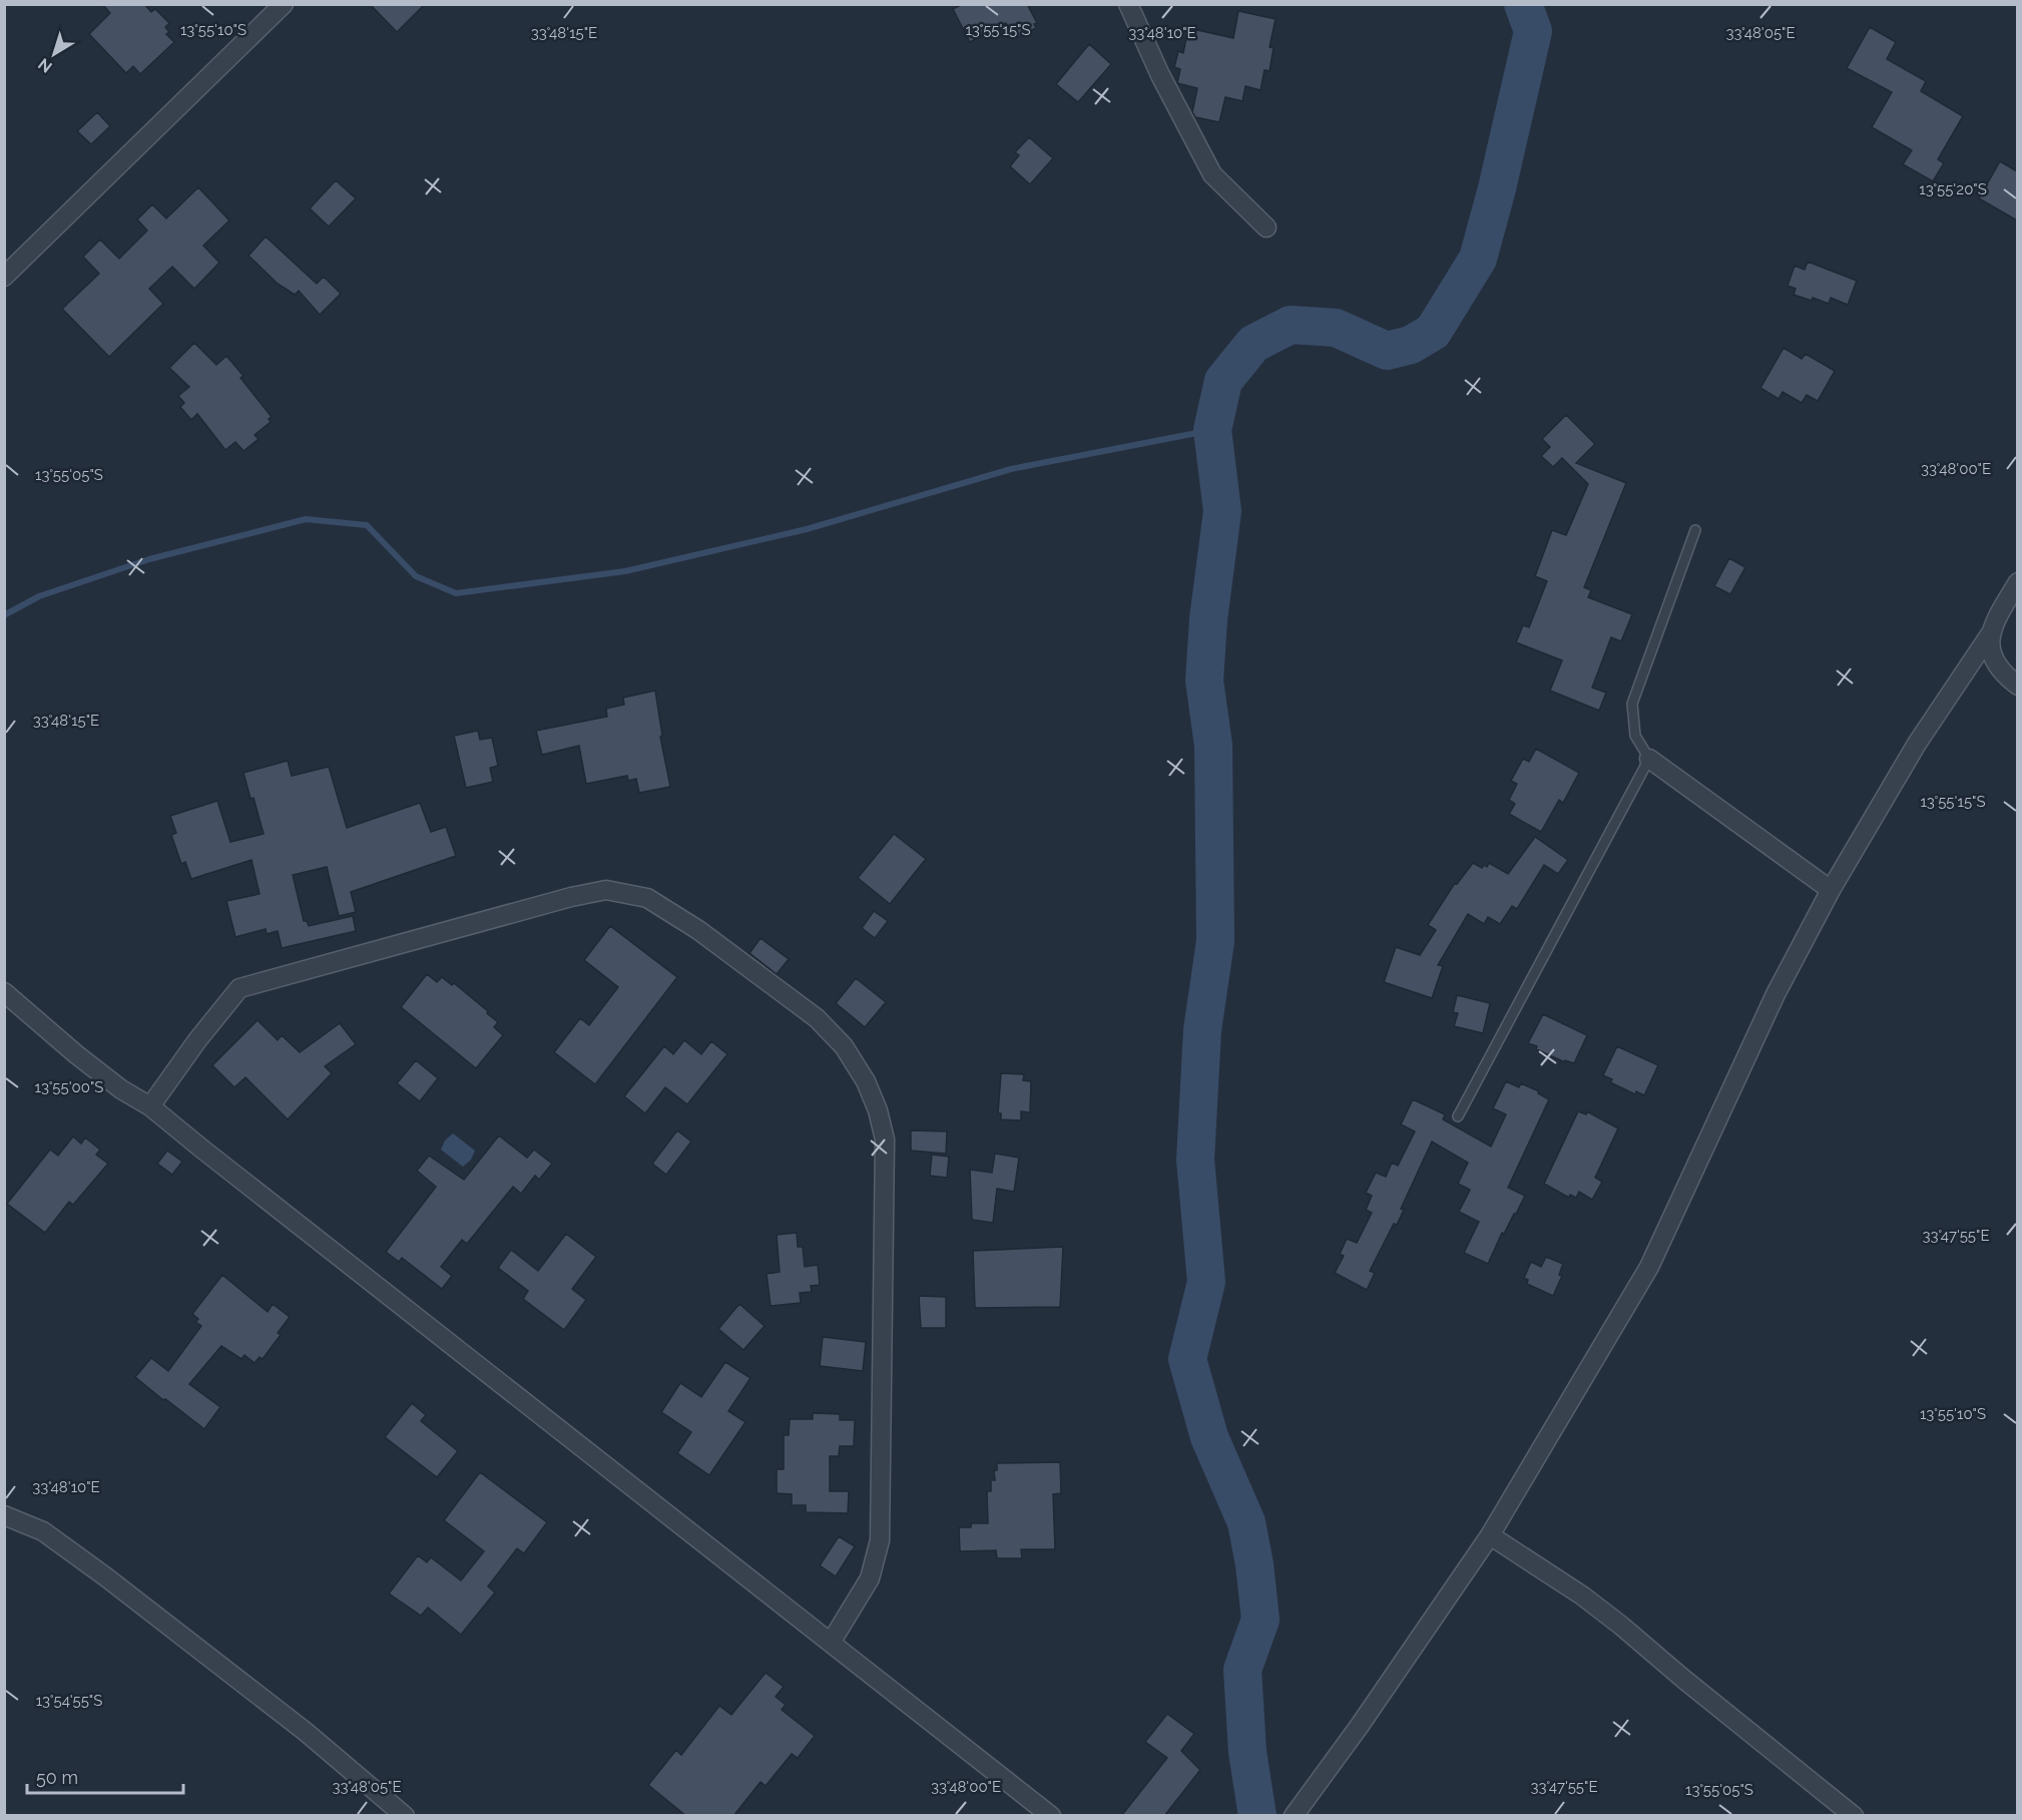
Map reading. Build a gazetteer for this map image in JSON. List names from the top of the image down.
{
  "scale_bar": "50 m",
  "north": "bottom left",
  "coordinates": [
    "13°55'10\"S",
    "13°55'15\"S",
    "33°48'15\"E",
    "33°48'10\"E",
    "33°48'05\"E",
    "13°55'20\"S",
    "33°48'00\"E",
    "13°55'05\"S",
    "13°55'00\"S",
    "33°47'55\"E",
    "13°54'55\"S"
  ]
}
